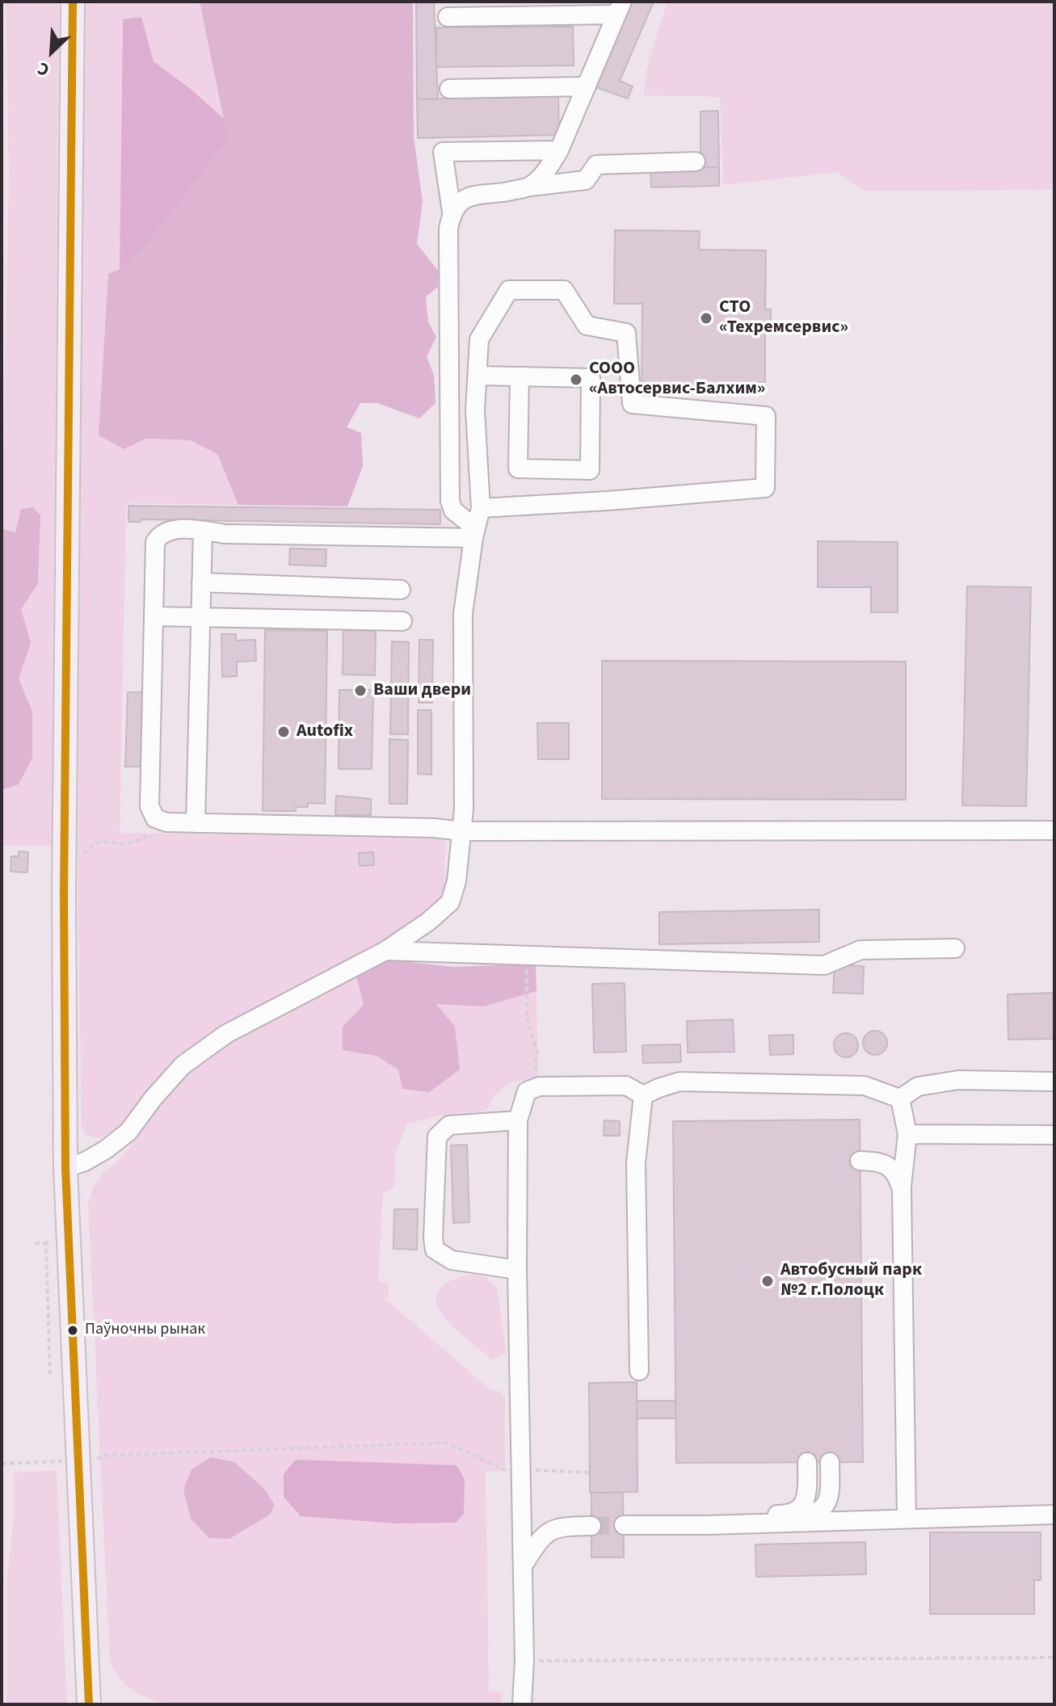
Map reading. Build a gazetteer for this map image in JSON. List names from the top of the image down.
{
  "places": [
    "СТО «Техремсервис»",
    "СООО «Автосервис-Балхим»",
    "Ваши двери",
    "Autofix",
    "Автобусный парк №2 г.Полоцк",
    "Паўночны рынак"
  ],
  "north": "bottom left"
}
